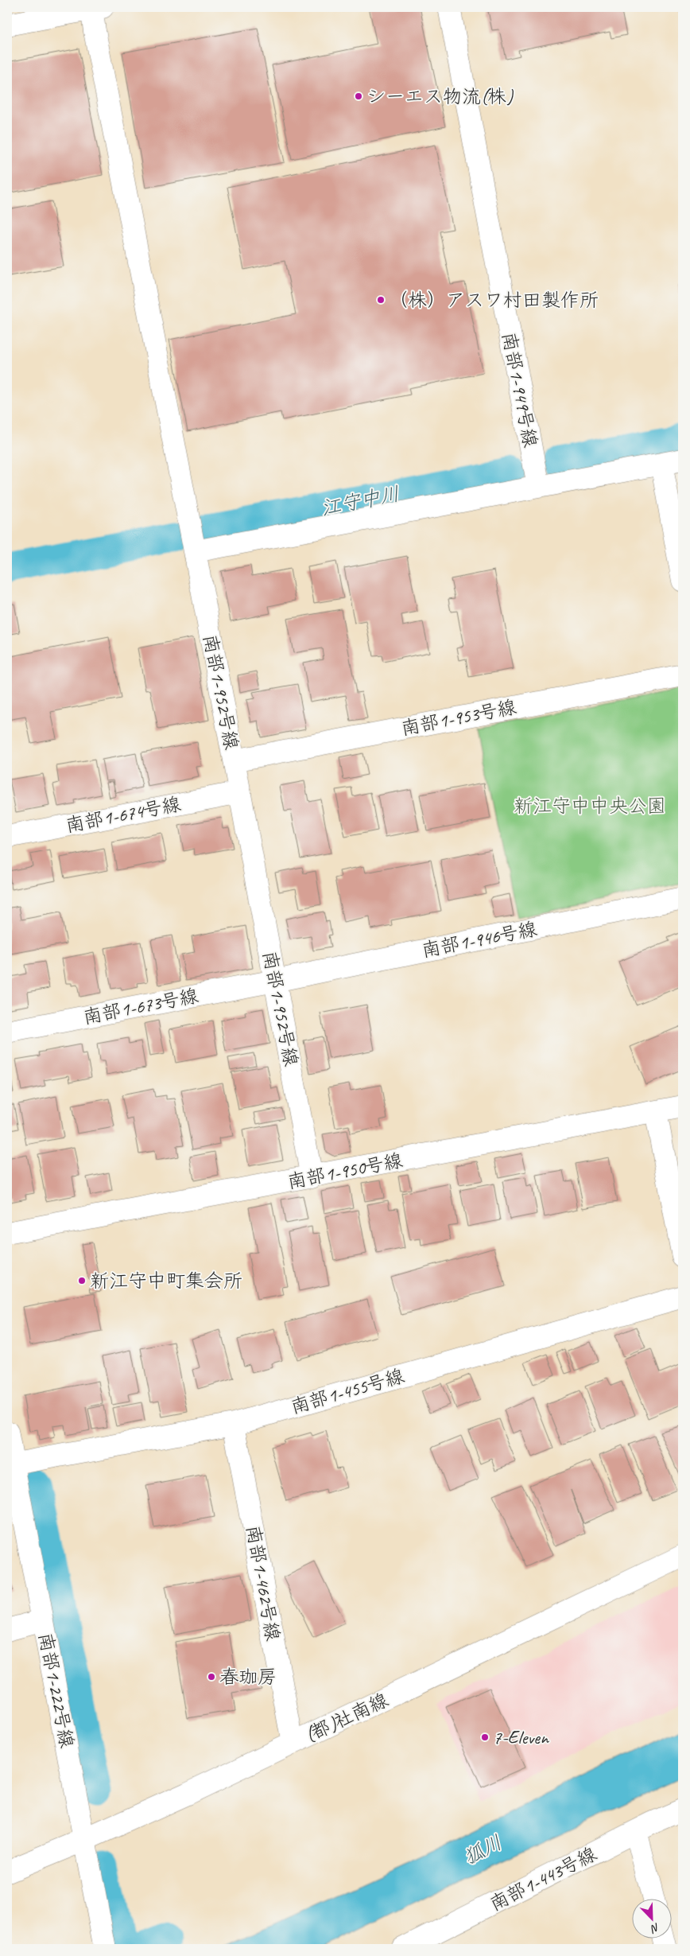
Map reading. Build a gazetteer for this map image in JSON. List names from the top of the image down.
{
  "streets": {
    "street": [
      "南部1-949号線",
      "南部1-952号線",
      "南部1-953号線",
      "南部1-674号線",
      "南部1-946号線",
      "南部1-673号線",
      "南部1-950号線",
      "南部1-455号線",
      "南部1-462号線",
      "南部1-222号線",
      "(都)社南線",
      "南部1-443号線"
    ]
  },
  "crossings": [
    ["南部1-952号線", "南部1-953号線"],
    ["南部1-952号線", "南部1-674号線"],
    ["南部1-952号線", "南部1-946号線"],
    ["南部1-952号線", "南部1-673号線"],
    ["南部1-952号線", "南部1-950号線"],
    ["南部1-946号線", "南部1-673号線"],
    ["南部1-455号線", "南部1-462号線"],
    ["南部1-455号線", "南部1-222号線"],
    ["南部1-462号線", "(都)社南線"],
    ["南部1-222号線", "(都)社南線"]
  ],
  "water": ["江守中川", "狐川"],
  "parks": ["新江守中中央公園"],
  "places": [
    "シーエス物流(株)",
    "（株）アスワ村田製作所",
    "新江守中町集会所",
    "春珈房",
    "7-Eleven"
  ],
  "north": "bottom right"
}
